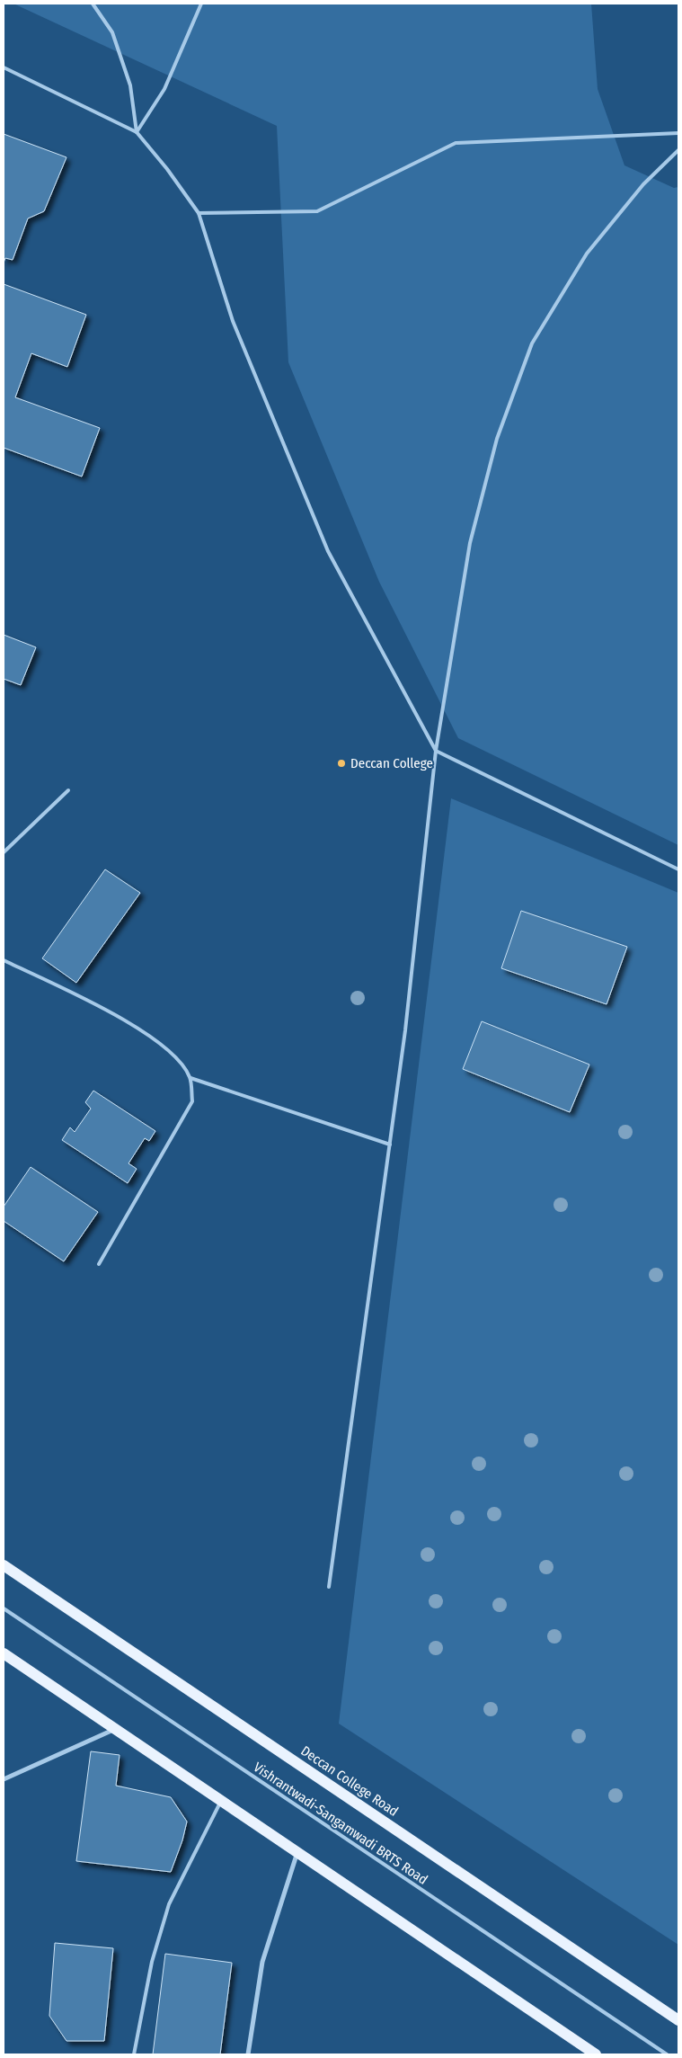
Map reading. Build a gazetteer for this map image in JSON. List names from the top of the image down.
{
  "streets": {
    "main road": ["Deccan College Road"],
    "lane": ["Vishrantwadi-Sangamwadi BRTS Road"]
  },
  "places": ["Deccan College"]
}
